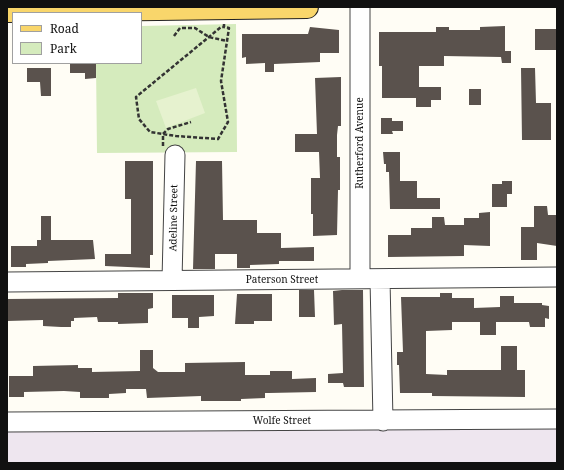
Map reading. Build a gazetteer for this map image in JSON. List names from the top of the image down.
{
  "streets": {
    "street": [
      "Rutherford Avenue",
      "Adeline Street",
      "Paterson Street",
      "Wolfe Street"
    ]
  },
  "crossings": [
    ["Rutherford Avenue", "Paterson Street"],
    ["Adeline Street", "Paterson Street"]
  ],
  "legend": ["Road", "Park"]
}
